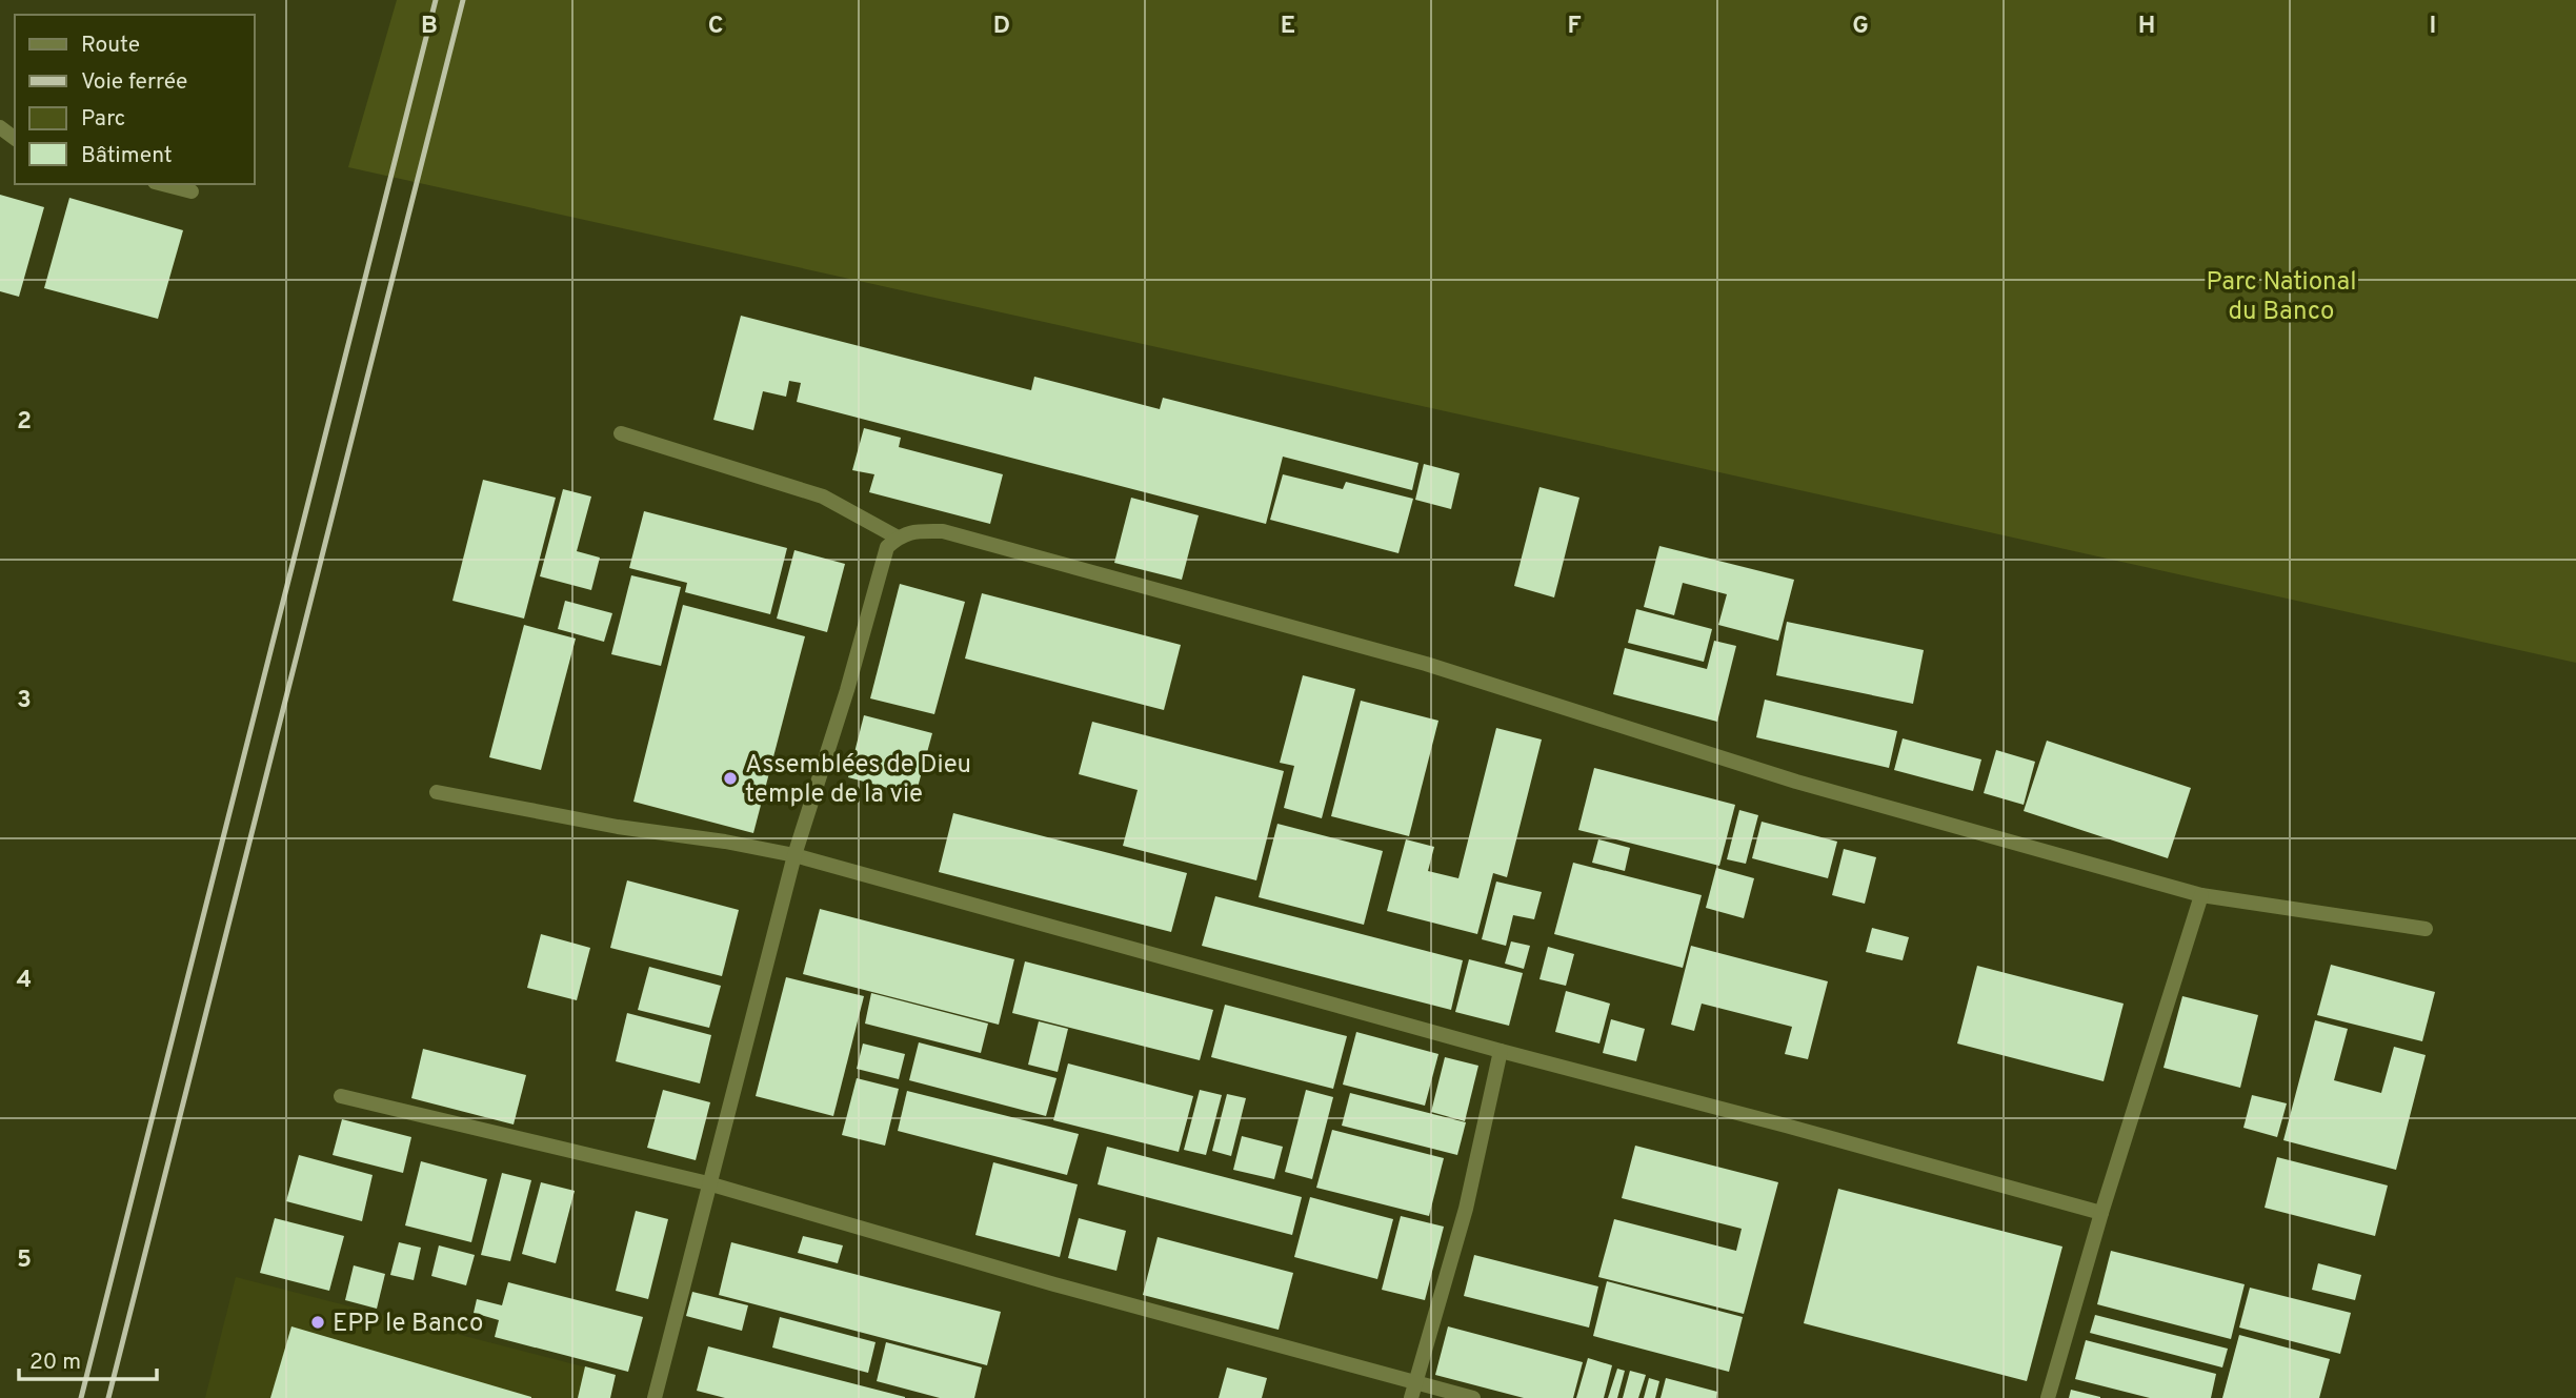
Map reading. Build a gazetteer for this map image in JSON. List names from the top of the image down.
{
  "parks": ["Parc National du Banco"],
  "places": ["Assemblées de Dieu temple de la vie", "EPP le Banco"],
  "legend": [
    "Route",
    "Voie ferrée",
    "Parc",
    "Bâtiment"
  ],
  "scale_bar": "20 m",
  "grid": {
    "columns": [
      "B",
      "C",
      "D",
      "E",
      "F",
      "G",
      "H",
      "I"
    ],
    "rows": [
      "2",
      "3",
      "4",
      "5"
    ]
  }
}
